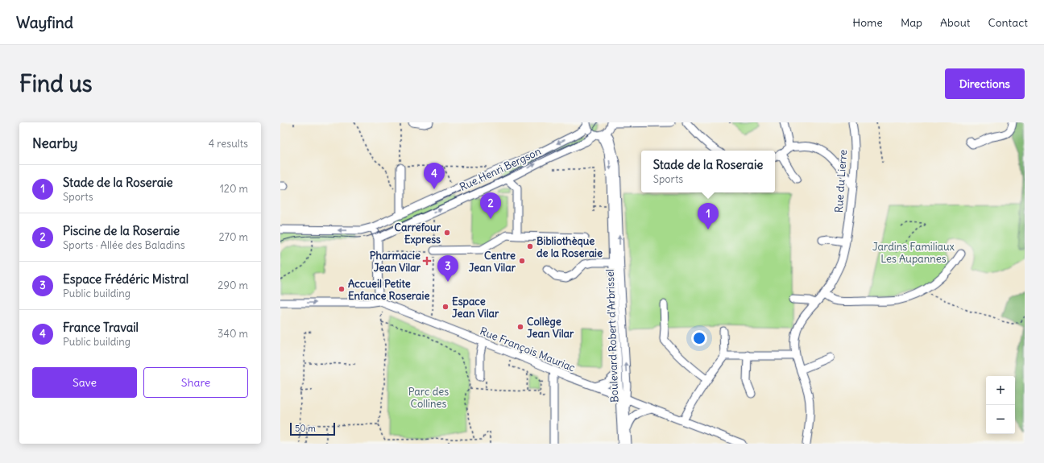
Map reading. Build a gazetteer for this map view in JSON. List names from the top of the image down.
{
  "streets": {
    "street": [
      "Rue Henri Bergson",
      "Rue du Lierre",
      "Boulevard Robert d'Arbrissel",
      "Rue François Mauriac"
    ]
  },
  "crossings": [
    ["Rue Henri Bergson", "Boulevard Robert d'Arbrissel"],
    ["Boulevard Robert d'Arbrissel", "Rue François Mauriac"]
  ],
  "parks": ["Jardins Familiaux Les Aupannes", "Parc des Collines"],
  "places": {
    "other": [
      "Carrefour Express",
      "Bibliothèque de la Roseraie",
      "Centre Jean Vilar",
      "Accueil Petite Enfance Roseraie",
      "Espace Jean Vilar",
      "Collège Jean Vilar"
    ],
    "health": ["Pharmacie Jean Vilar"]
  },
  "scale_bar": "50 m",
  "page": {
    "header": "Wayfind",
    "nav": [
      "Home",
      "Map",
      "About",
      "Contact"
    ],
    "buttons": [
      "Directions",
      ["Save", "Share"]
    ],
    "title": "Find us",
    "heading": ["Nearby", "4 results"],
    "popup": ["Stade de la Roseraie", "Sports"],
    "pins": [
      "4",
      "2",
      "1",
      "3"
    ],
    "list": [
      {
        "mark": "1",
        "name": "Stade de la Roseraie",
        "note": "Sports",
        "value": "120 m"
      },
      {
        "mark": "2",
        "name": "Piscine de la Roseraie",
        "note": "Sports · Allée des Baladins",
        "value": "270 m"
      },
      {
        "mark": "3",
        "name": "Espace Frédéric Mistral",
        "note": "Public building",
        "value": "290 m"
      },
      {
        "mark": "4",
        "name": "France Travail",
        "note": "Public building",
        "value": "340 m"
      }
    ],
    "map_buttons": ["+", "−"],
    "scale": "50 m"
  }
}
